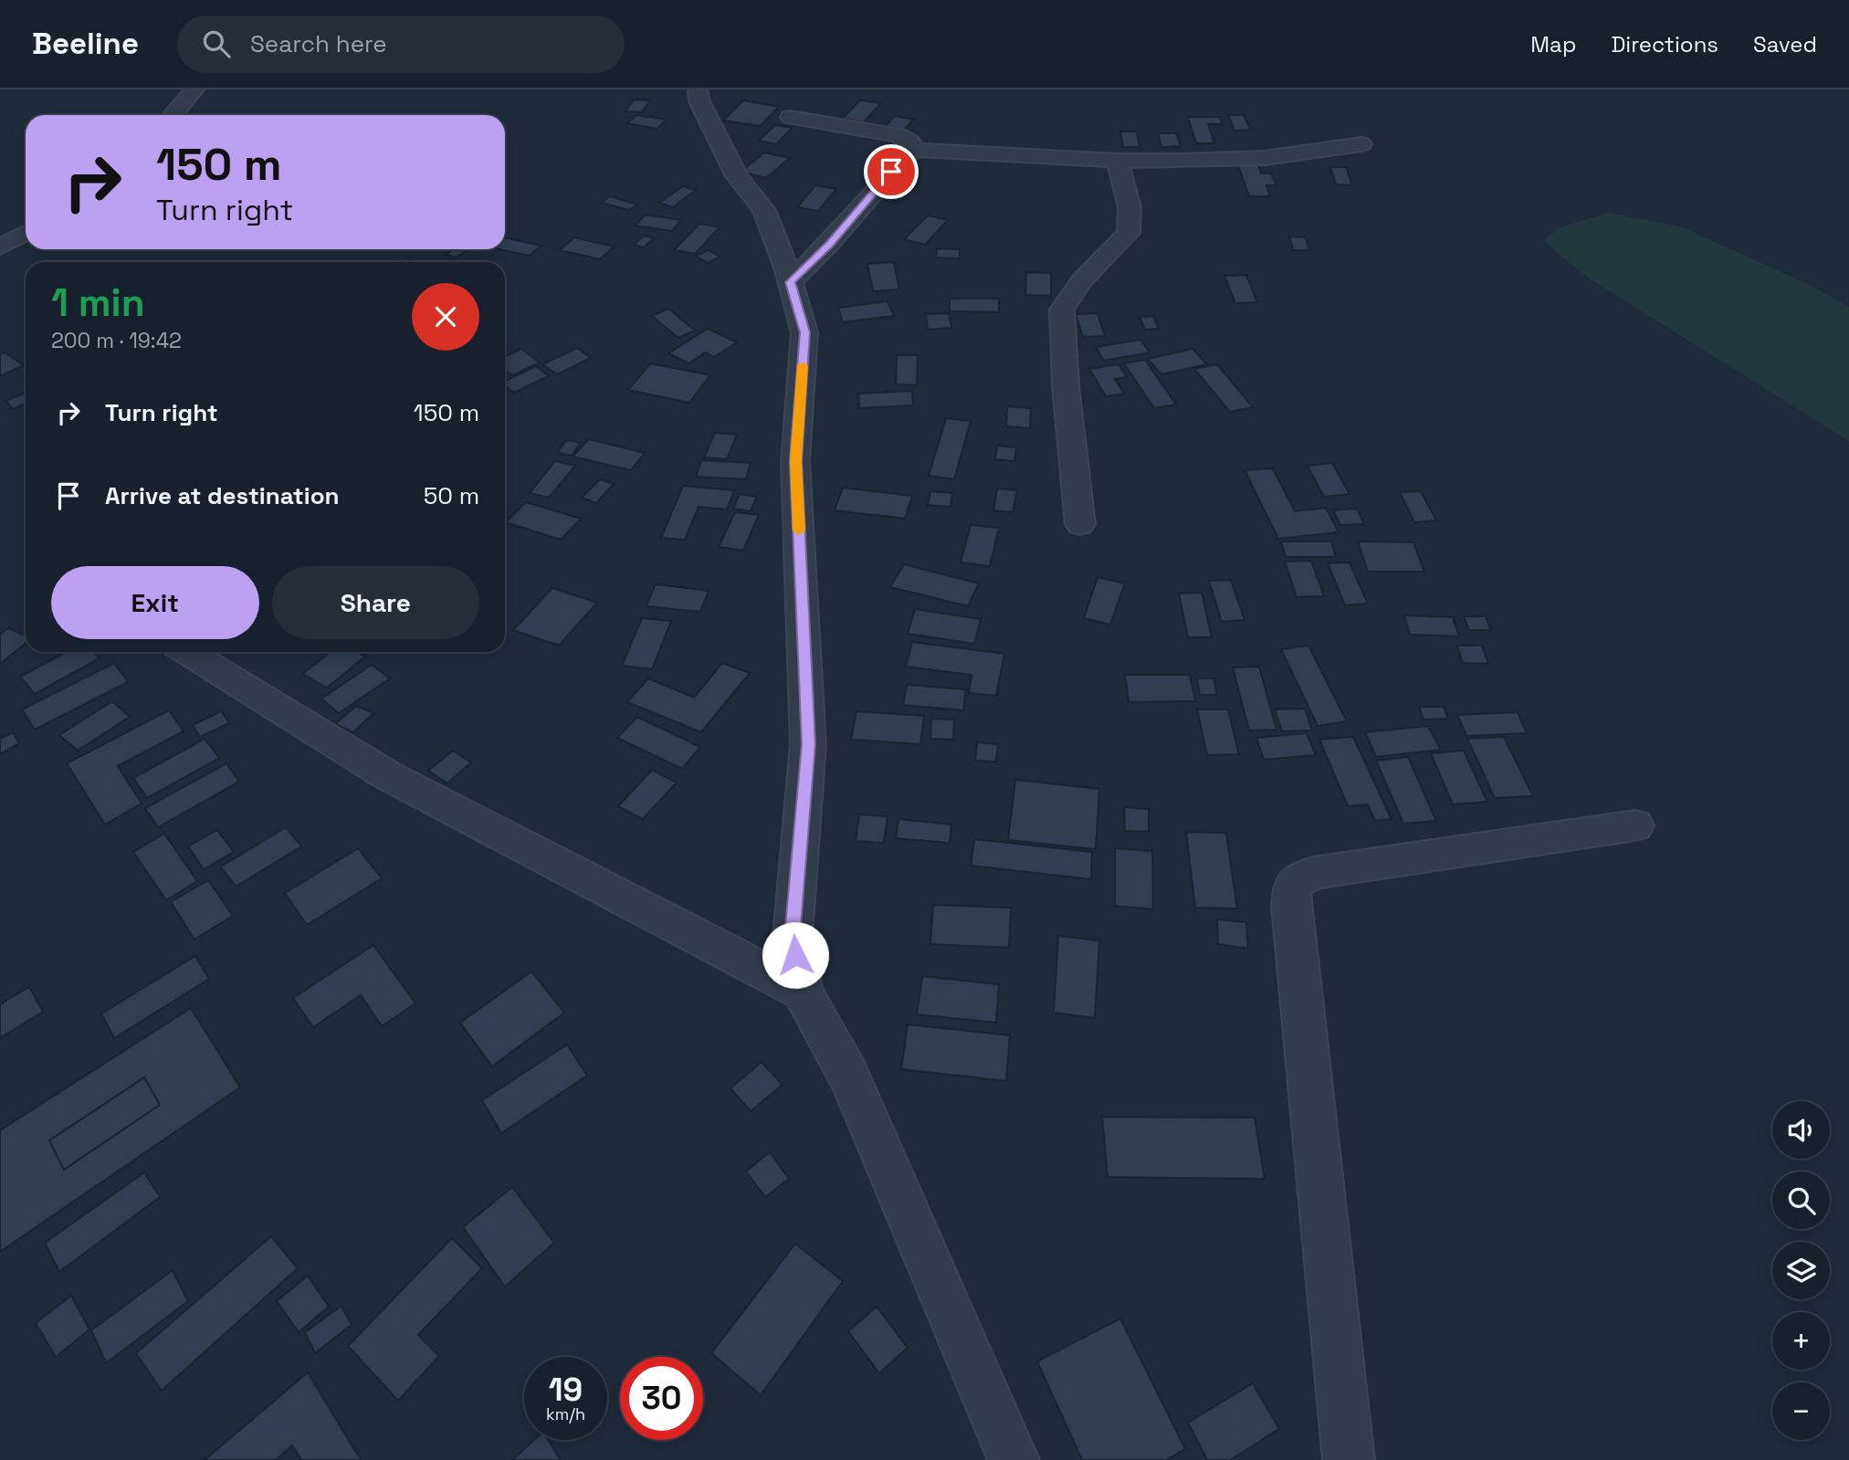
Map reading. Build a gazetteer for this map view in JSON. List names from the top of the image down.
{
  "page": {
    "header": "Beeline",
    "search": "Search here",
    "nav": ["Map", "Directions", "Saved"],
    "turn": ["150 m", "Turn right"],
    "heading": ["1 min", "200 m · 19:42"],
    "list": [
      {
        "name": "Turn right",
        "value": "150 m"
      },
      {
        "name": "Arrive at destination",
        "value": "50 m"
      }
    ],
    "buttons": ["Exit", "Share"],
    "map_buttons": ["+", "−"],
    "speed": "19 km/h",
    "limit": "30"
  }
}
